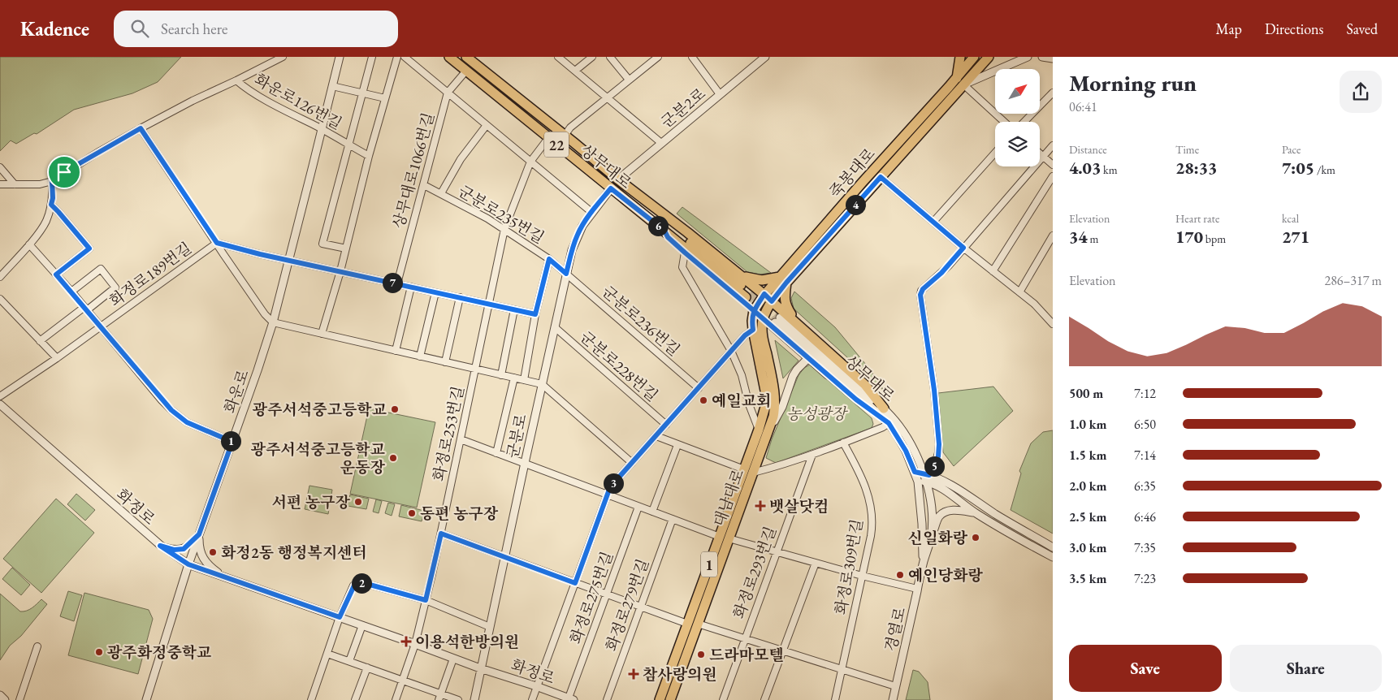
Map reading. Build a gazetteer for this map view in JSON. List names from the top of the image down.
{
  "streets": {
    "main road": [
      "22",
      "상무대로",
      "죽봉대로",
      "대남대로",
      "1"
    ],
    "street": [
      "화운로126번길",
      "군분2로",
      "상무대로1066번길",
      "군분로235번길",
      "화정로189번길",
      "군분로236번길",
      "군분로228번길",
      "화운로",
      "화정로253번길",
      "군분로",
      "화정로",
      "화정로309번길",
      "화정로293번길",
      "화정로275번길",
      "화정로279번길",
      "경열로"
    ]
  },
  "crossings": [
    ["화운로126번길", "화운로"],
    ["군분2로", "상무대로"],
    ["22", "상무대로"],
    ["22", "죽봉대로"],
    ["22", "대남대로"],
    ["상무대로", "상무대로1066번길"],
    ["상무대로", "죽봉대로"],
    ["상무대로", "화정로253번길"],
    ["상무대로", "군분로"],
    ["상무대로", "대남대로"],
    ["상무대로", "경열로"],
    ["상무대로1066번길", "군분로235번길"],
    ["죽봉대로", "대남대로"],
    ["군분로235번길", "군분로236번길"],
    ["군분로235번길", "화정로253번길"],
    ["군분로235번길", "군분로"],
    ["군분로236번길", "군분로"],
    ["군분로228번길", "군분로"],
    ["화운로", "화정로"],
    ["화정로253번길", "화정로"],
    ["군분로", "화정로"],
    ["화정로", "화정로275번길"]
  ],
  "parks": ["농성광장"],
  "places": {
    "other": [
      "예일교회",
      "광주서석중고등학교",
      "광주서석중고등학교 운동장",
      "서편 농구장",
      "동편 농구장",
      "신일화랑",
      "화정2동 행정복지센터",
      "예인당화랑",
      "광주화정중학교",
      "드라마모텔"
    ],
    "health": ["뱃살닷컴", "이용석한방의원", "참사랑의원"]
  },
  "north": "top right",
  "page": {
    "header": "Kadence",
    "search": "Search here",
    "nav": ["Map", "Directions", "Saved"],
    "heading": ["Morning run", "06:41"],
    "stats": [
      ["Distance", "4.03 km"],
      ["Time", "28:33"],
      ["Pace", "7:05 /km"],
      ["Elevation", "34 m"],
      ["Heart rate", "170 bpm"],
      ["kcal", "271"]
    ],
    "pins": [
      "4",
      "6",
      "7",
      "1",
      "5",
      "3",
      "2"
    ],
    "chart": ["Elevation", "286–317 m"],
    "list": [
      {
        "name": "500 m",
        "note": "7:12"
      },
      {
        "name": "1.0 km",
        "note": "6:50"
      },
      {
        "name": "1.5 km",
        "note": "7:14"
      },
      {
        "name": "2.0 km",
        "note": "6:35"
      },
      {
        "name": "2.5 km",
        "note": "6:46"
      },
      {
        "name": "3.0 km",
        "note": "7:35"
      },
      {
        "name": "3.5 km",
        "note": "7:23"
      }
    ],
    "buttons": ["Save", "Share"]
  }
}
